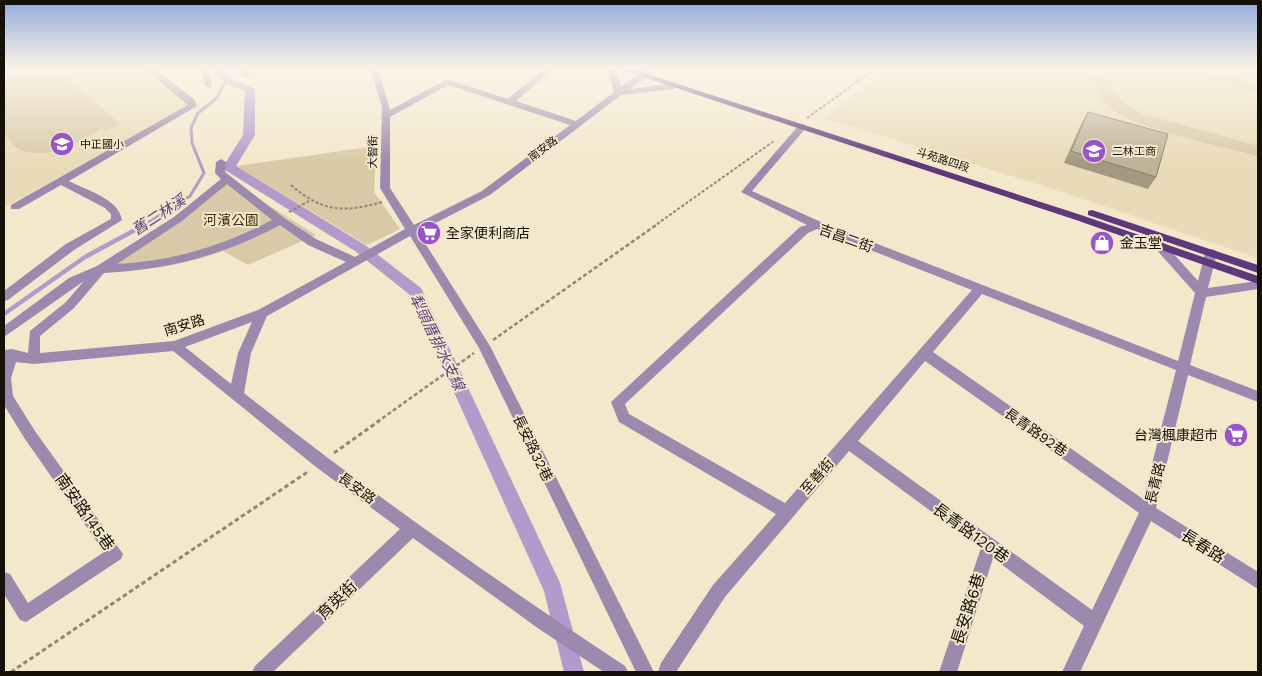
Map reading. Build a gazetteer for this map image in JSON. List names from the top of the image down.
{
  "streets": {
    "main road": ["斗苑路四段"],
    "street": [
      "南安路",
      "大智街",
      "吉昌二街",
      "長青路92巷",
      "長安路32巷",
      "至善街",
      "長青路",
      "長安路",
      "南安路145巷",
      "長青路120巷",
      "長春路",
      "育英街",
      "長安路6巷"
    ]
  },
  "crossings": [
    ["南安路", "大智街"],
    ["南安路", "長安路32巷"],
    ["南安路", "長安路"],
    ["南安路", "南安路145巷"],
    ["大智街", "長安路32巷"],
    ["斗苑路四段", "長青路"],
    ["吉昌二街", "至善街"],
    ["吉昌二街", "長青路"],
    ["長青路92巷", "至善街"],
    ["長青路92巷", "長青路"],
    ["長青路92巷", "長春路"],
    ["至善街", "長青路120巷"],
    ["長青路", "長青路120巷"],
    ["長青路", "長春路"],
    ["長安路", "育英街"],
    ["長青路120巷", "長安路6巷"]
  ],
  "water": ["舊二林溪", "犁頭厝排水支線"],
  "parks": ["河濱公園"],
  "places": {
    "school or university": ["中正國小", "二林工商"],
    "supermarket": ["全家便利商店", "台灣楓康超市"],
    "shop": ["金玉堂"]
  }
}
